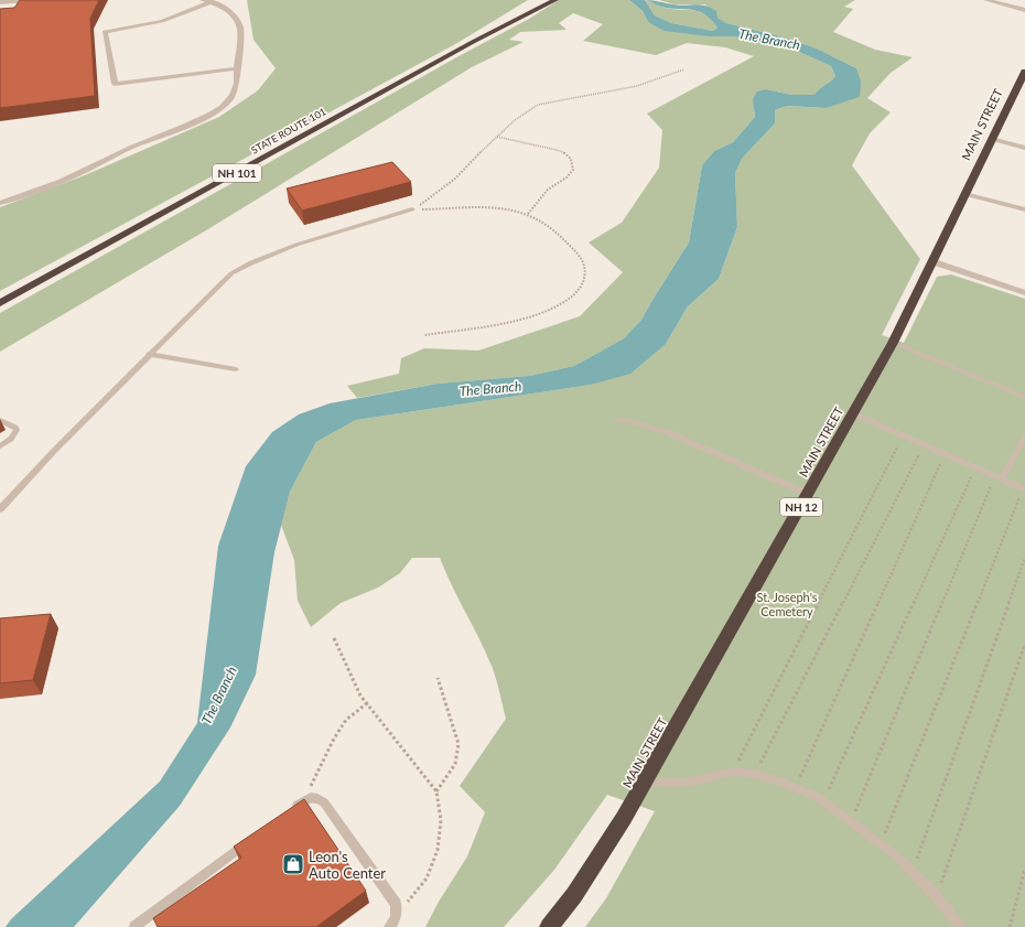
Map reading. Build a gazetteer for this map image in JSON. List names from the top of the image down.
{
  "streets": {
    "highway": [
      "MAIN STREET",
      "STATE ROUTE 101",
      "NH 101",
      "NH 12"
    ]
  },
  "water": ["The Branch"],
  "parks": ["St. Joseph's Cemetery"],
  "places": {
    "shop": ["Leon's Auto Center"]
  }
}
